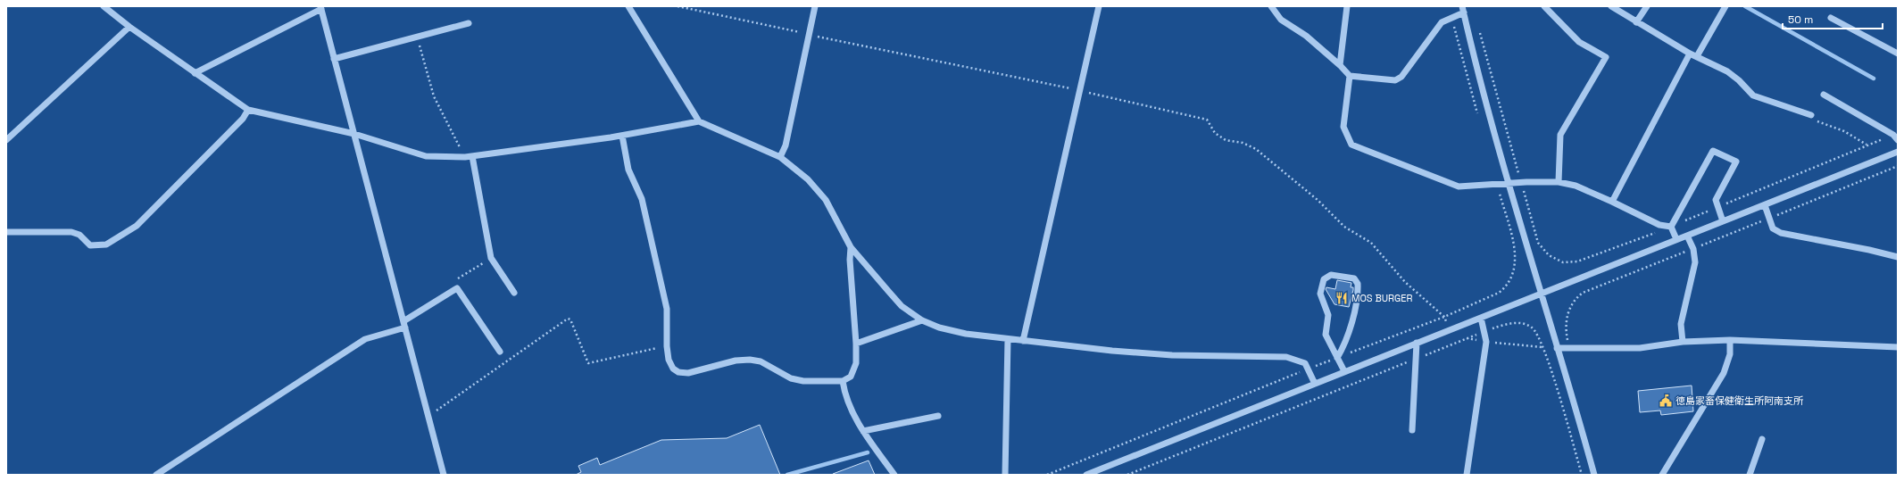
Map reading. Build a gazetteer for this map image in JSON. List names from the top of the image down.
{
  "places": {
    "restaurant": ["MOS BURGER"],
    "public building": ["徳島家畜保健衛生所阿南支所"]
  },
  "scale_bar": "50 m"
}
